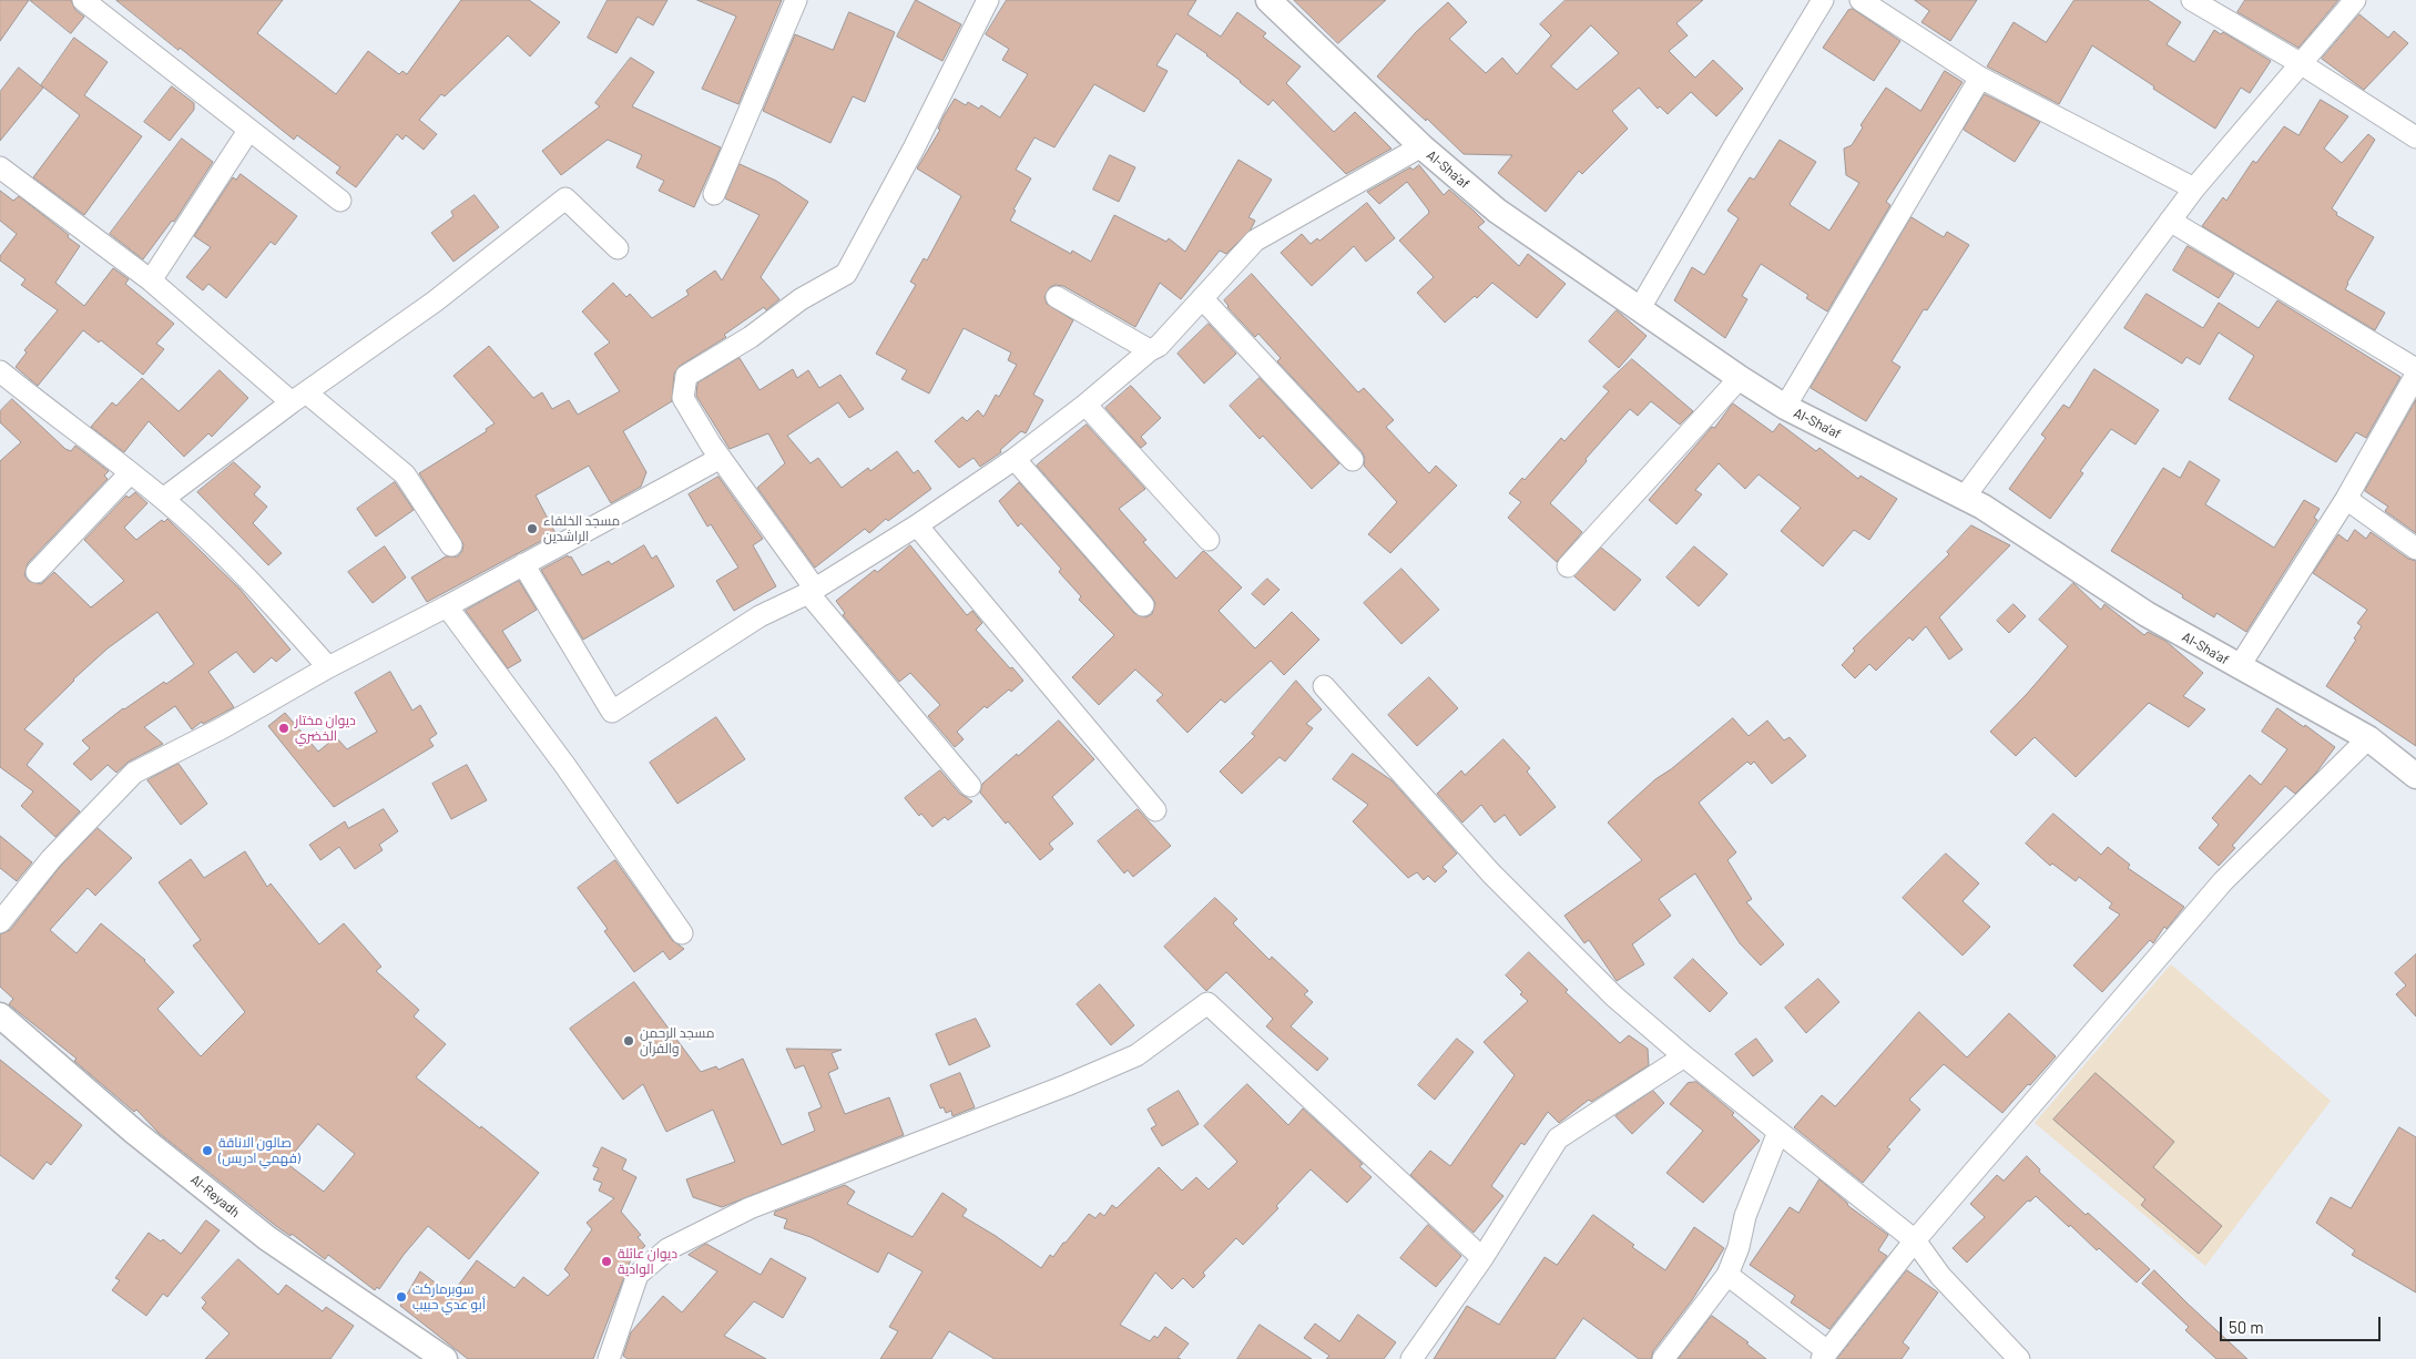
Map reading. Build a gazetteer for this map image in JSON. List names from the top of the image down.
{
  "streets": {
    "street": ["Al-Sha'af", "Al-Reyadh"]
  },
  "places": [
    "مسجد الخلفاء الراشدين",
    "ديوان مختار الخضري",
    "مسجد الرحمن والفرآن",
    "صالون الاناقة (فهمي ادريس)",
    "ديوان عائلة الوادية",
    "سوبرماركت أبو عدي حبيب"
  ],
  "scale_bar": "50 m"
}
